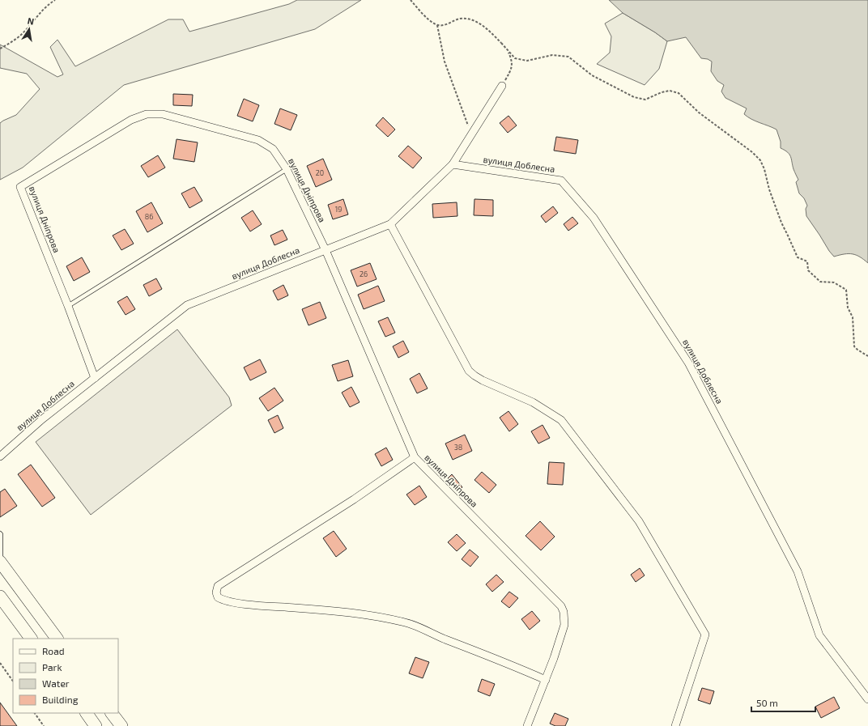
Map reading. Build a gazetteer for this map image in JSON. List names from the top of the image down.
{
  "streets": {
    "street": ["вулиця Доблесна", "вулиця Дніпрова"]
  },
  "crossings": [
    ["вулиця Доблесна", "вулиця Дніпрова"]
  ],
  "house_numbers": [
    "20",
    "19",
    "86",
    "26",
    "38"
  ],
  "legend": [
    "Road",
    "Park",
    "Water",
    "Building"
  ],
  "scale_bar": "50 m",
  "north": "top"
}
